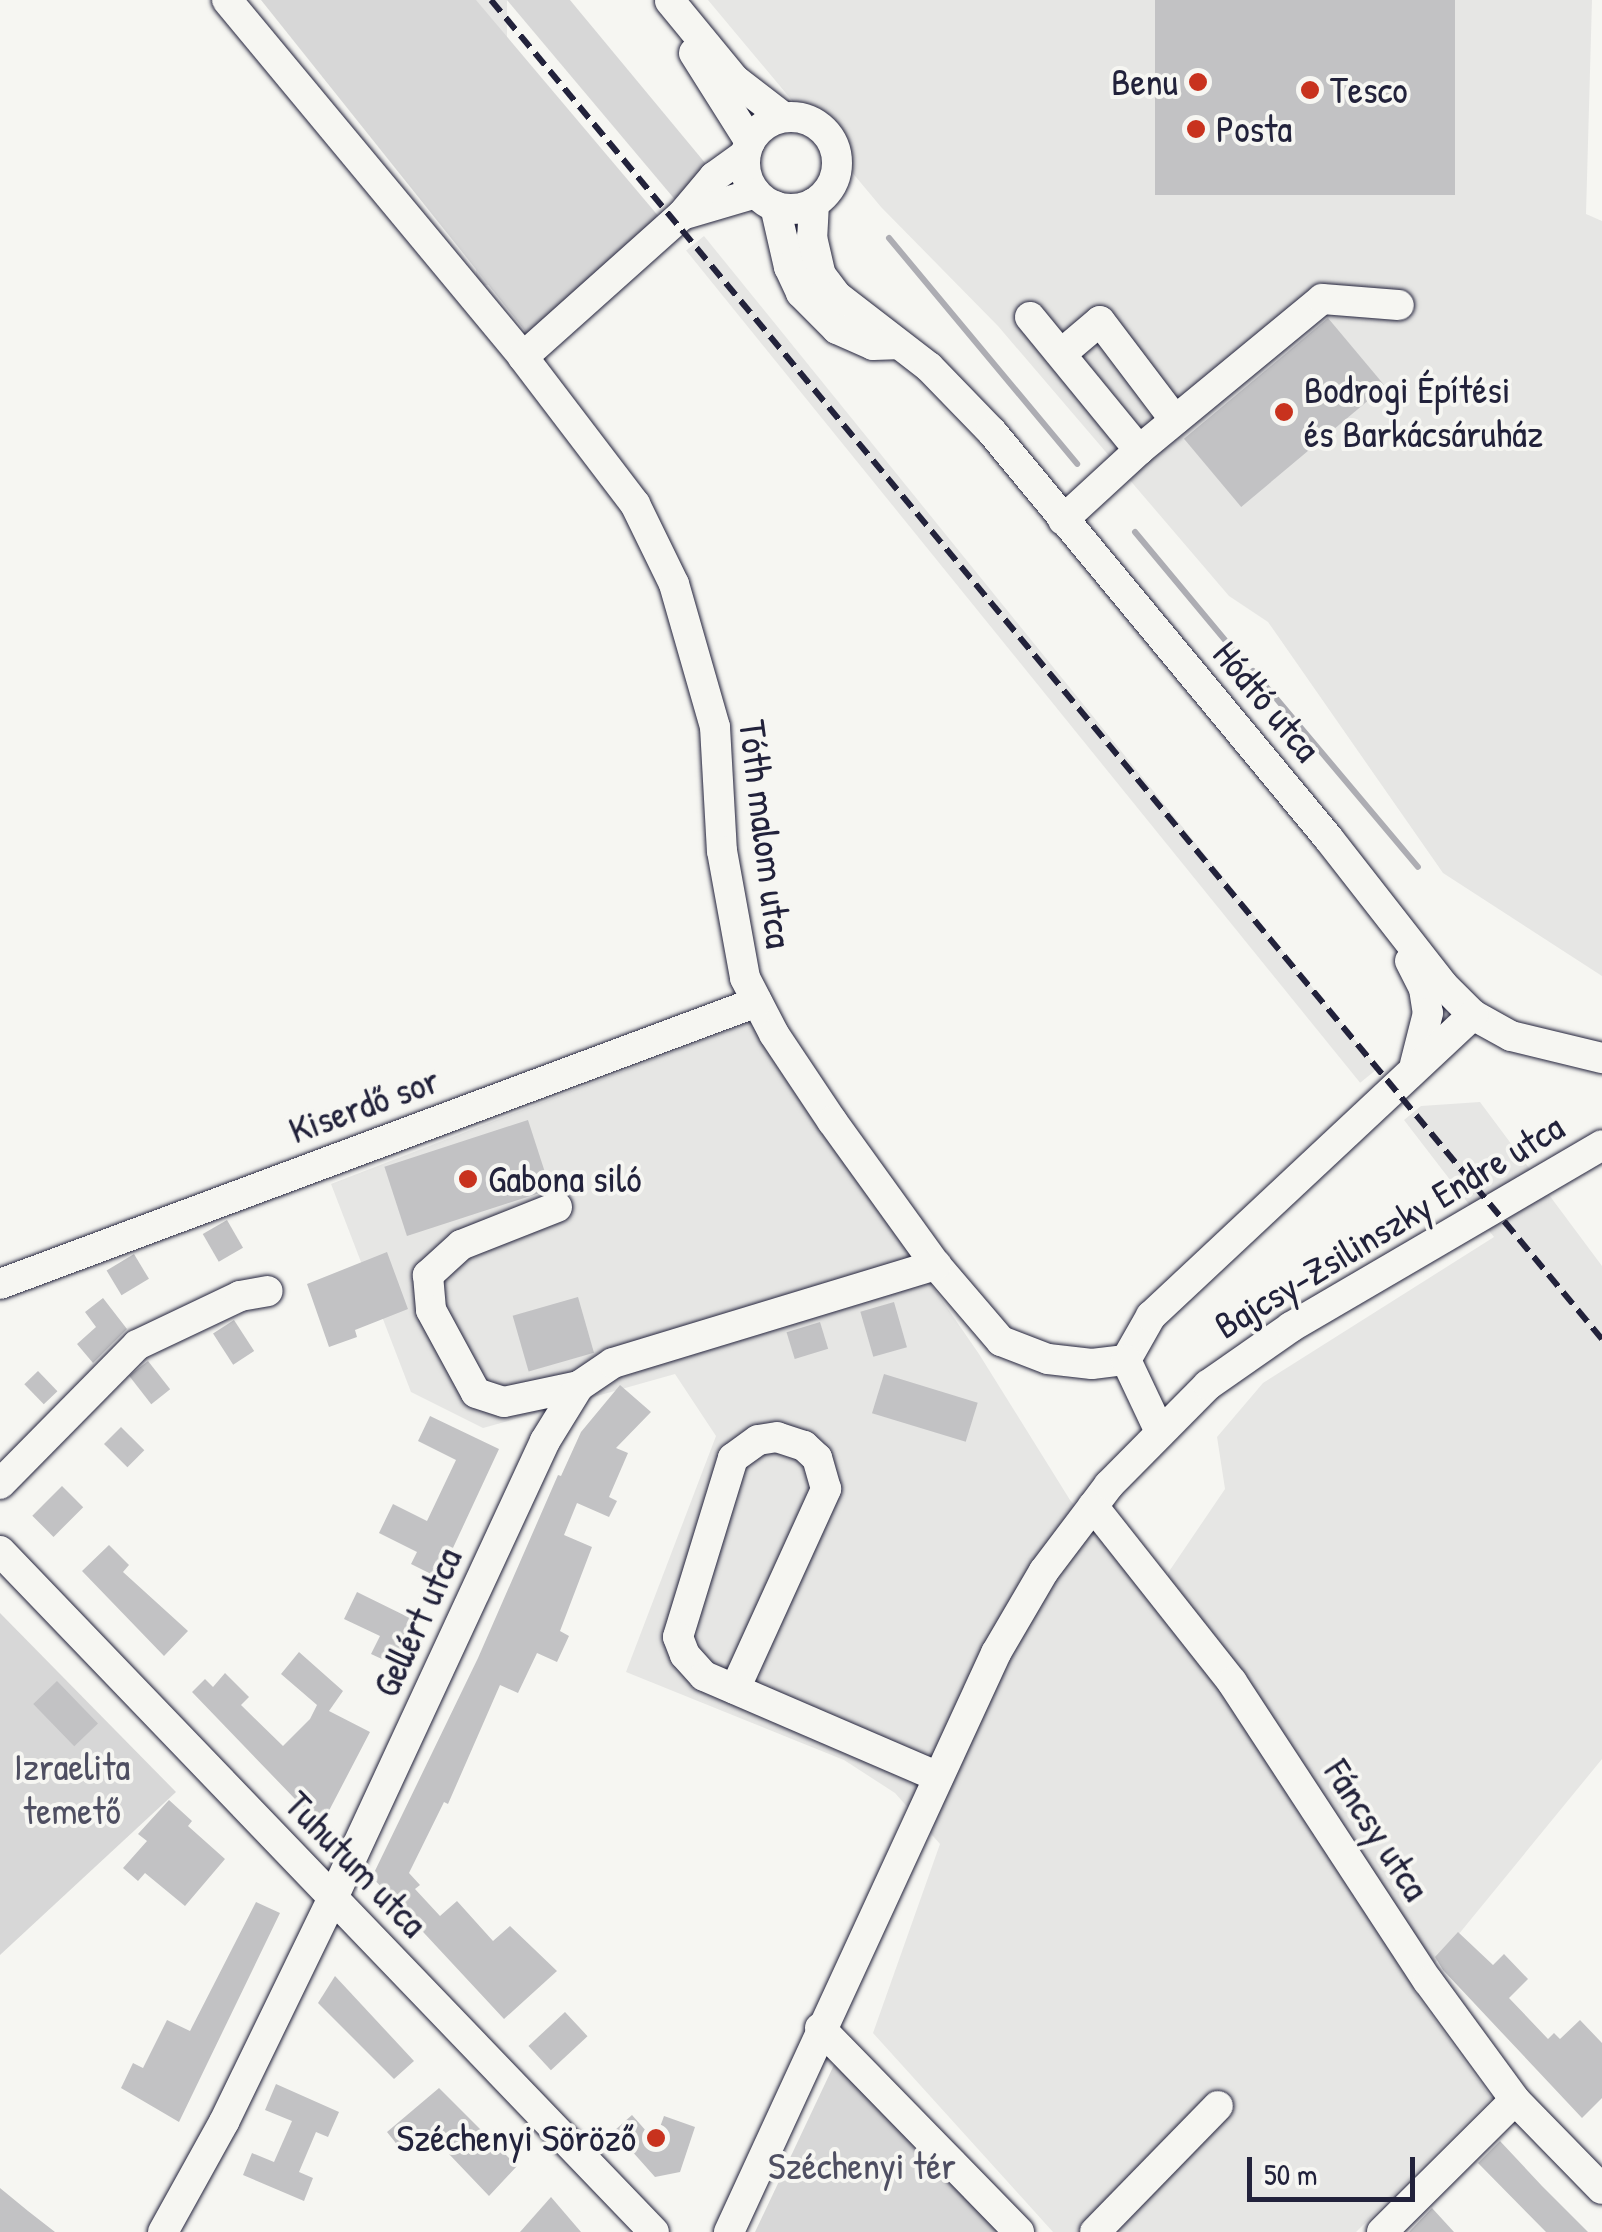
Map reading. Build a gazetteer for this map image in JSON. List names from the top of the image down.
{
  "streets": {
    "street": [
      "Hódtó utca",
      "Tóth malom utca",
      "Kiserdő sor",
      "Bajcsy-Zsilinszky Endre utca",
      "Gellért utca",
      "Fáncsy utca",
      "Tuhutum utca"
    ]
  },
  "crossings": [
    ["Tóth malom utca", "Kiserdő sor"],
    ["Tóth malom utca", "Gellért utca"],
    ["Bajcsy-Zsilinszky Endre utca", "Fáncsy utca"],
    ["Gellért utca", "Tuhutum utca"]
  ],
  "parks": ["Izraelita temető", "Széchenyi tér"],
  "places": [
    "Benu",
    "Tesco",
    "Posta",
    "Bodrogi Építési és Barkácsáruház",
    "Gabona siló",
    "Széchenyi Söröző"
  ],
  "scale_bar": "50 m"
}
